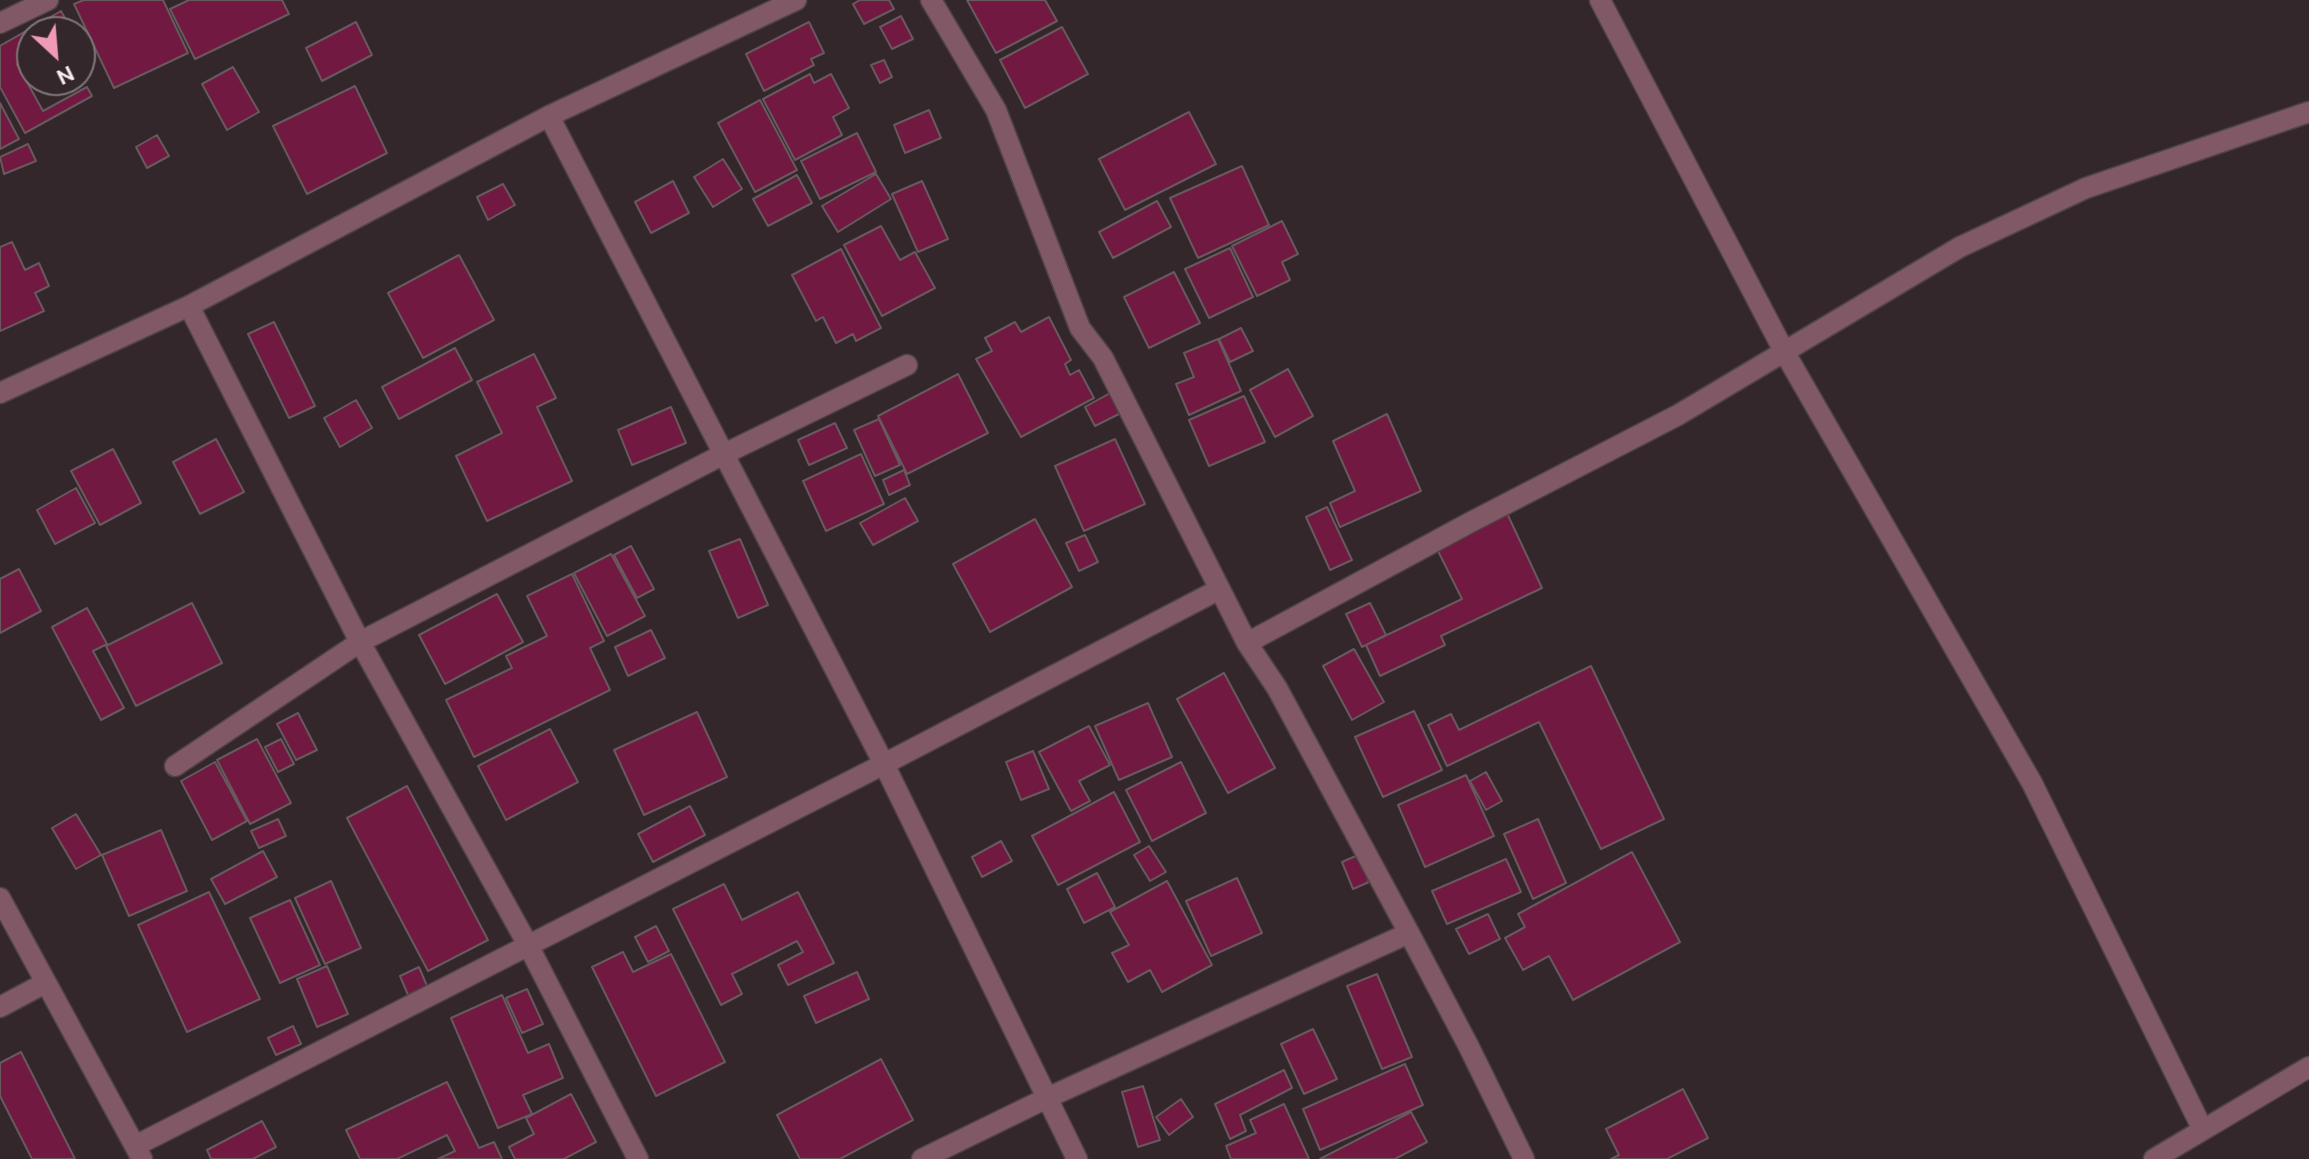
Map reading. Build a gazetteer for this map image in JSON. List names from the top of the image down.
{
  "north": "bottom right"
}
